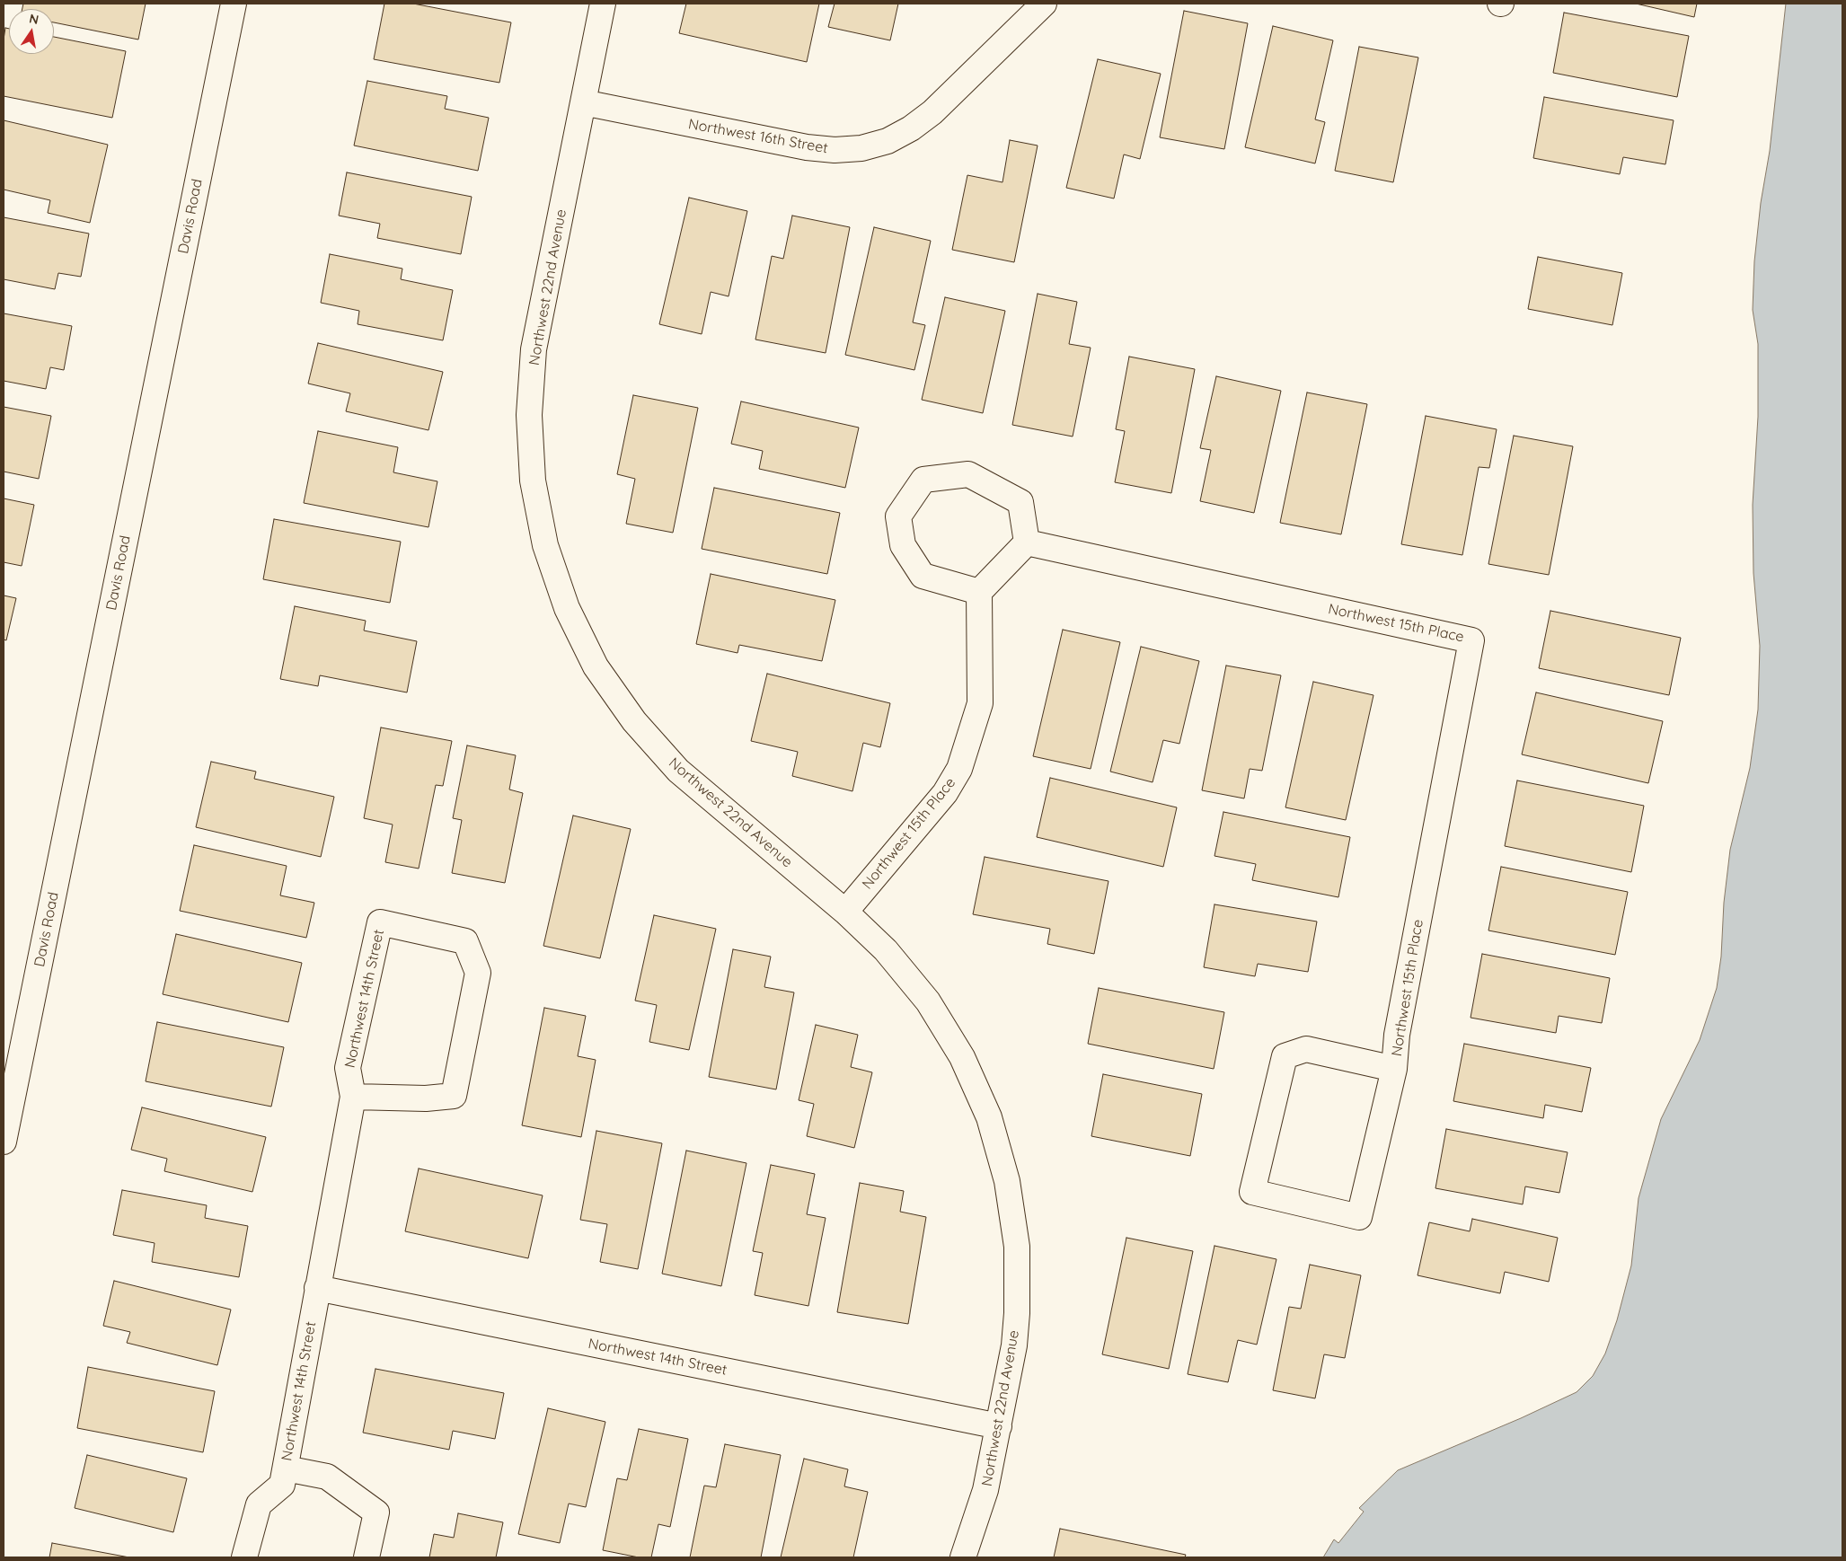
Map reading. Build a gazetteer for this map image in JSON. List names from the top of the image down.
{
  "streets": {
    "street": [
      "Northwest 16th Street",
      "Davis Road",
      "Northwest 22nd Avenue",
      "Northwest 15th Place",
      "Northwest 14th Street"
    ]
  },
  "crossings": [
    ["Northwest 16th Street", "Northwest 22nd Avenue"],
    ["Northwest 22nd Avenue", "Northwest 15th Place"],
    ["Northwest 22nd Avenue", "Northwest 14th Street"]
  ],
  "north": "top"
}
